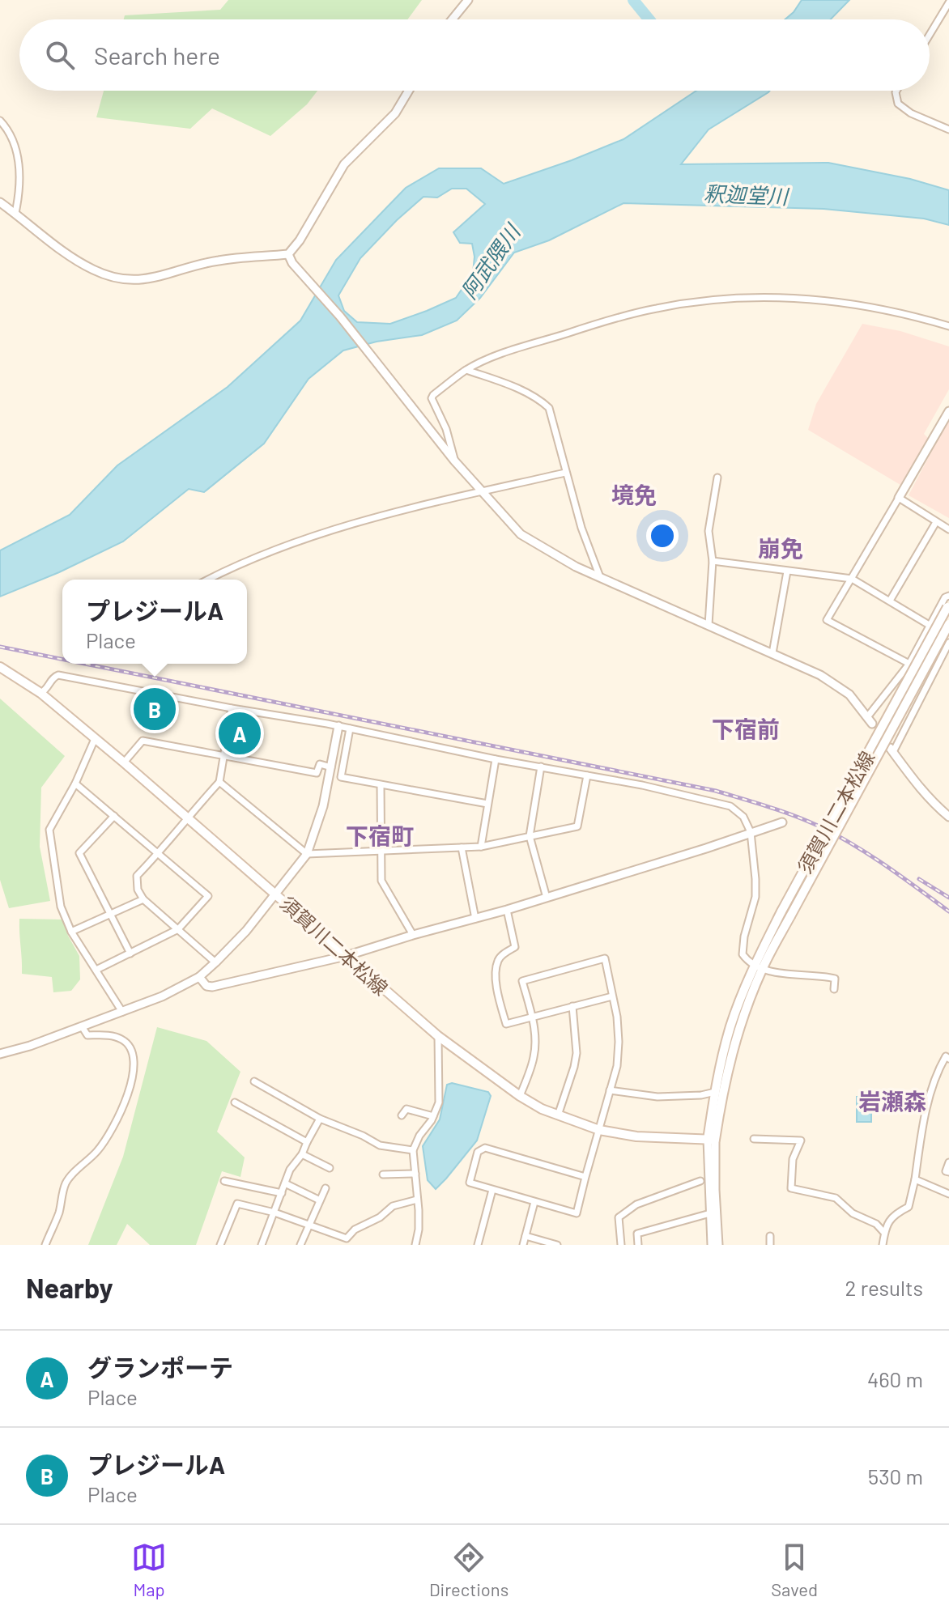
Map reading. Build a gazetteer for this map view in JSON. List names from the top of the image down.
{
  "streets": {
    "main road": ["須賀川二本松線"]
  },
  "districts": [
    "境免",
    "崩免",
    "下宿前",
    "下宿町",
    "岩瀬森"
  ],
  "water": ["釈迦堂川", "阿武隈川"],
  "page": {
    "search": "Search here",
    "popup": ["プレジールA", "Place"],
    "pins": ["B", "A"],
    "heading": ["Nearby", "2 results"],
    "list": [
      {
        "mark": "A",
        "name": "グランポーテ",
        "note": "Place",
        "value": "460 m"
      },
      {
        "mark": "B",
        "name": "プレジールA",
        "note": "Place",
        "value": "530 m"
      }
    ],
    "nav": ["Map", "Directions", "Saved"]
  }
}
